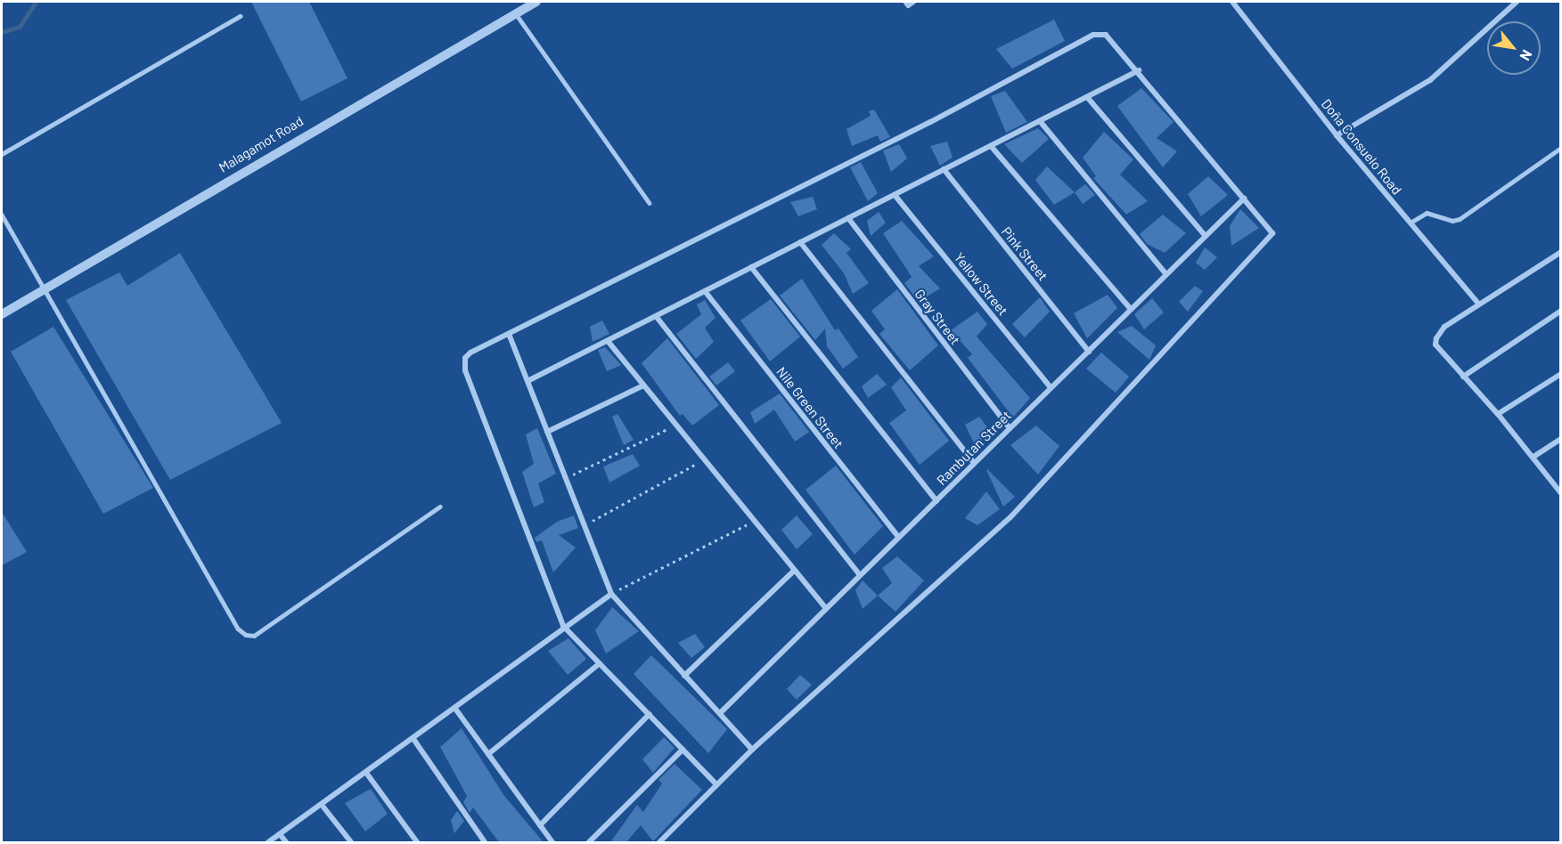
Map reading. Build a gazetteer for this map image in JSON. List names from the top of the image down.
{
  "streets": {
    "street": [
      "Malagamot Road",
      "Doña Consuelo Road",
      "Pink Street",
      "Yellow Street",
      "Gray Street",
      "Nile Green Street",
      "Rambutan Street"
    ]
  },
  "crossings": [
    ["Pink Street", "Rambutan Street"],
    ["Yellow Street", "Rambutan Street"],
    ["Gray Street", "Rambutan Street"],
    ["Nile Green Street", "Rambutan Street"]
  ],
  "north": "bottom right"
}
